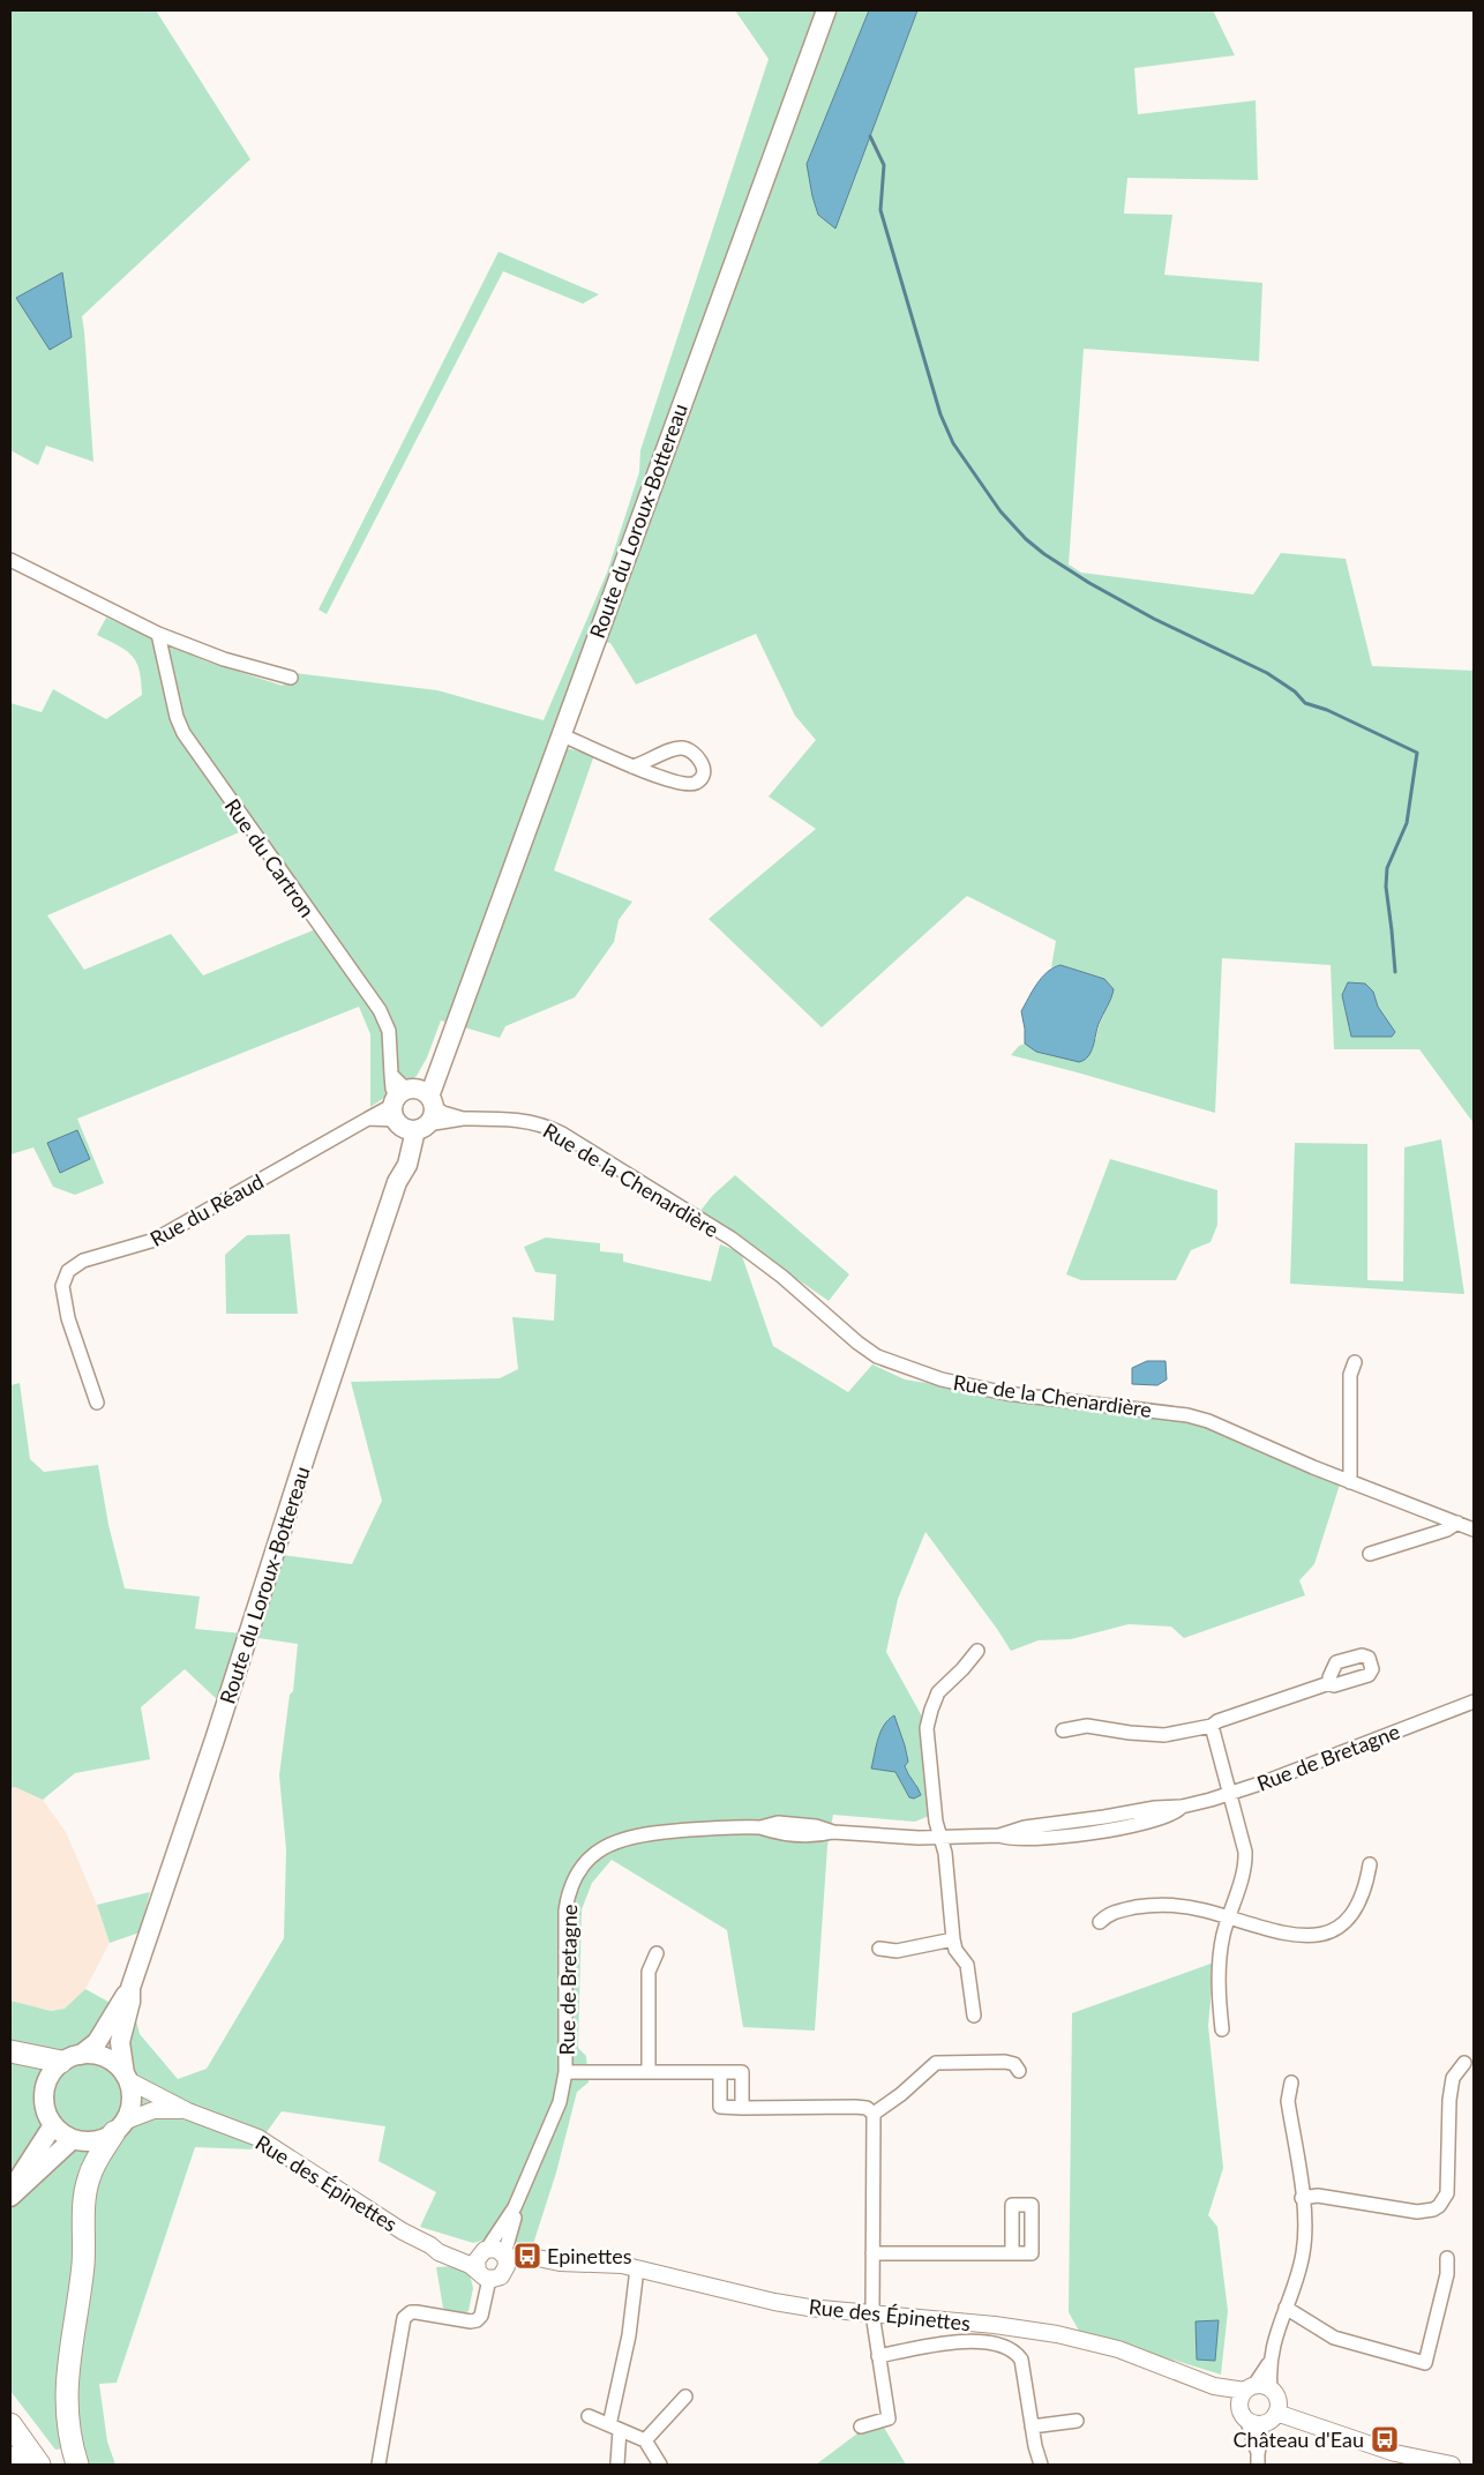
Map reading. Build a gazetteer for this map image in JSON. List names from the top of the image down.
{
  "streets": {
    "main road": ["Route du Loroux-Bottereau"],
    "street": [
      "Rue du Cartron",
      "Rue de la Chenardière",
      "Rue du Réaud",
      "Rue de Bretagne",
      "Rue des Épinettes"
    ]
  },
  "crossings": [
    ["Route du Loroux-Bottereau", "Rue du Cartron"],
    ["Route du Loroux-Bottereau", "Rue de la Chenardière"],
    ["Route du Loroux-Bottereau", "Rue du Réaud"],
    ["Route du Loroux-Bottereau", "Rue des Épinettes"],
    ["Rue du Cartron", "Rue de la Chenardière"],
    ["Rue du Cartron", "Rue du Réaud"],
    ["Rue de la Chenardière", "Rue du Réaud"],
    ["Rue de Bretagne", "Rue des Épinettes"]
  ],
  "places": {
    "bus stop": ["Epinettes", "Château d'Eau"]
  }
}
